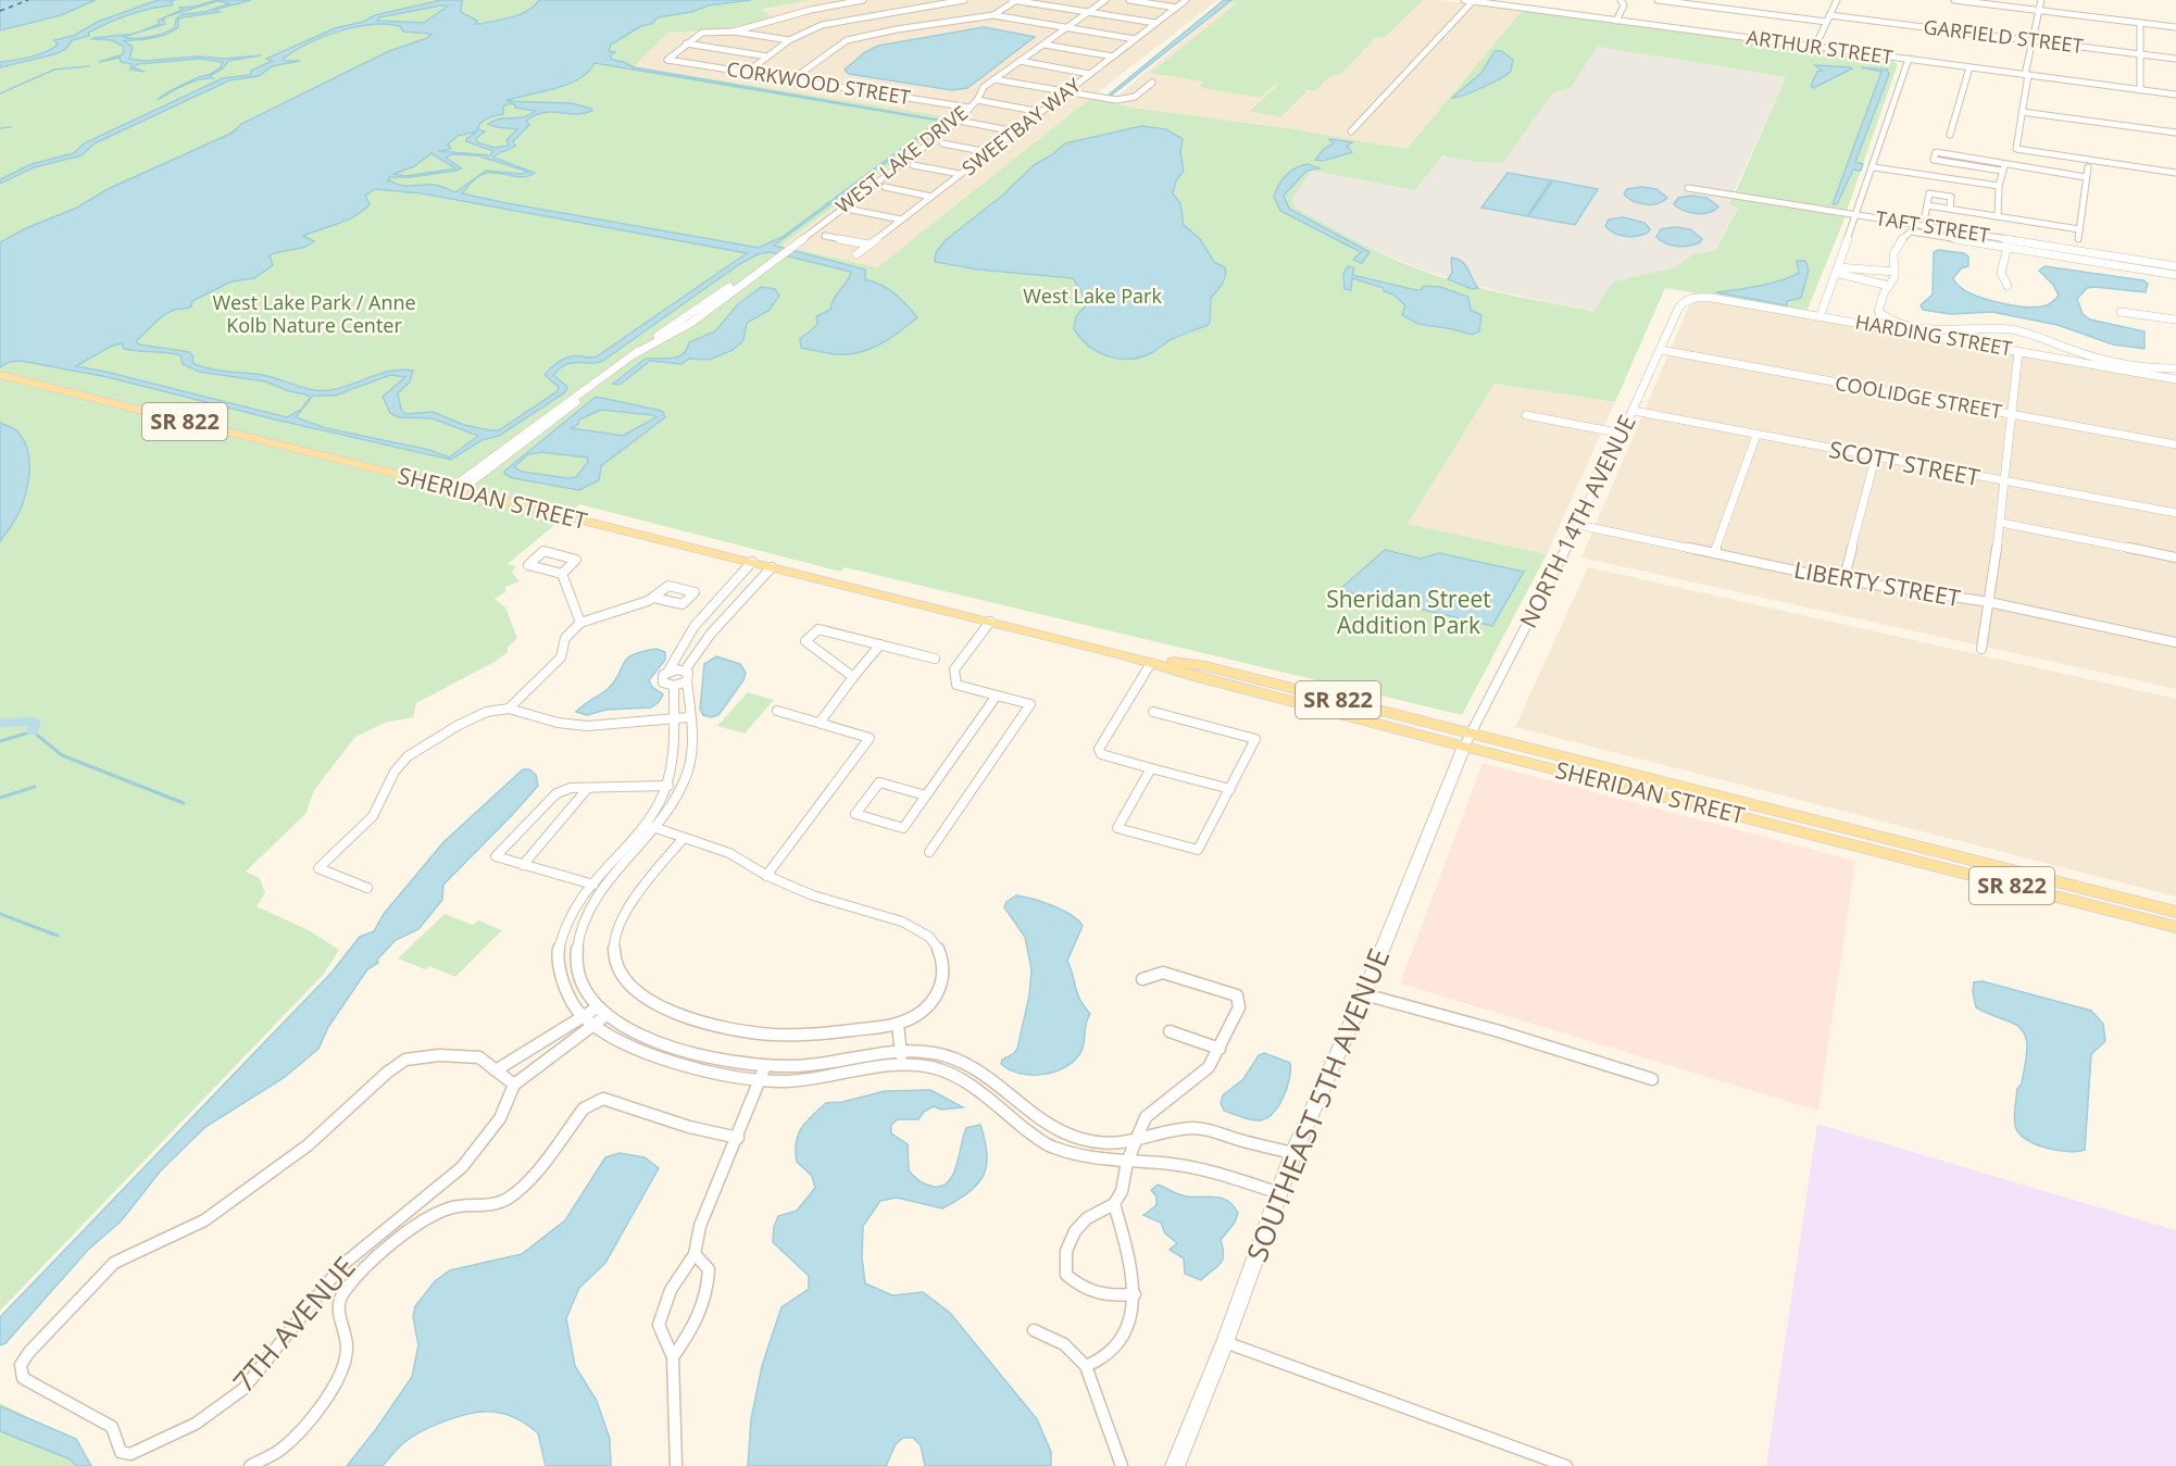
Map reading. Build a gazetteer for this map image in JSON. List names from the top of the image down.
{
  "streets": {
    "main road": ["SR 822", "SHERIDAN STREET"],
    "street": [
      "GARFIELD STREET",
      "ARTHUR STREET",
      "CORKWOOD STREET",
      "SWEETBAY WAY",
      "WEST LAKE DRIVE",
      "TAFT STREET",
      "HARDING STREET",
      "COOLIDGE STREET",
      "SCOTT STREET",
      "NORTH 14TH AVENUE",
      "LIBERTY STREET",
      "SOUTHEAST 5TH AVENUE",
      "7TH AVENUE"
    ]
  },
  "crossings": [
    ["CORKWOOD STREET", "WEST LAKE DRIVE"],
    ["WEST LAKE DRIVE", "SHERIDAN STREET"],
    ["HARDING STREET", "NORTH 14TH AVENUE"],
    ["COOLIDGE STREET", "NORTH 14TH AVENUE"],
    ["SCOTT STREET", "NORTH 14TH AVENUE"],
    ["SHERIDAN STREET", "NORTH 14TH AVENUE"],
    ["SHERIDAN STREET", "SOUTHEAST 5TH AVENUE"],
    ["NORTH 14TH AVENUE", "LIBERTY STREET"],
    ["NORTH 14TH AVENUE", "SOUTHEAST 5TH AVENUE"]
  ],
  "parks": ["West Lake Park", "West Lake Park / Anne Kolb Nature Center", "Sheridan Street Addition Park"]
}
